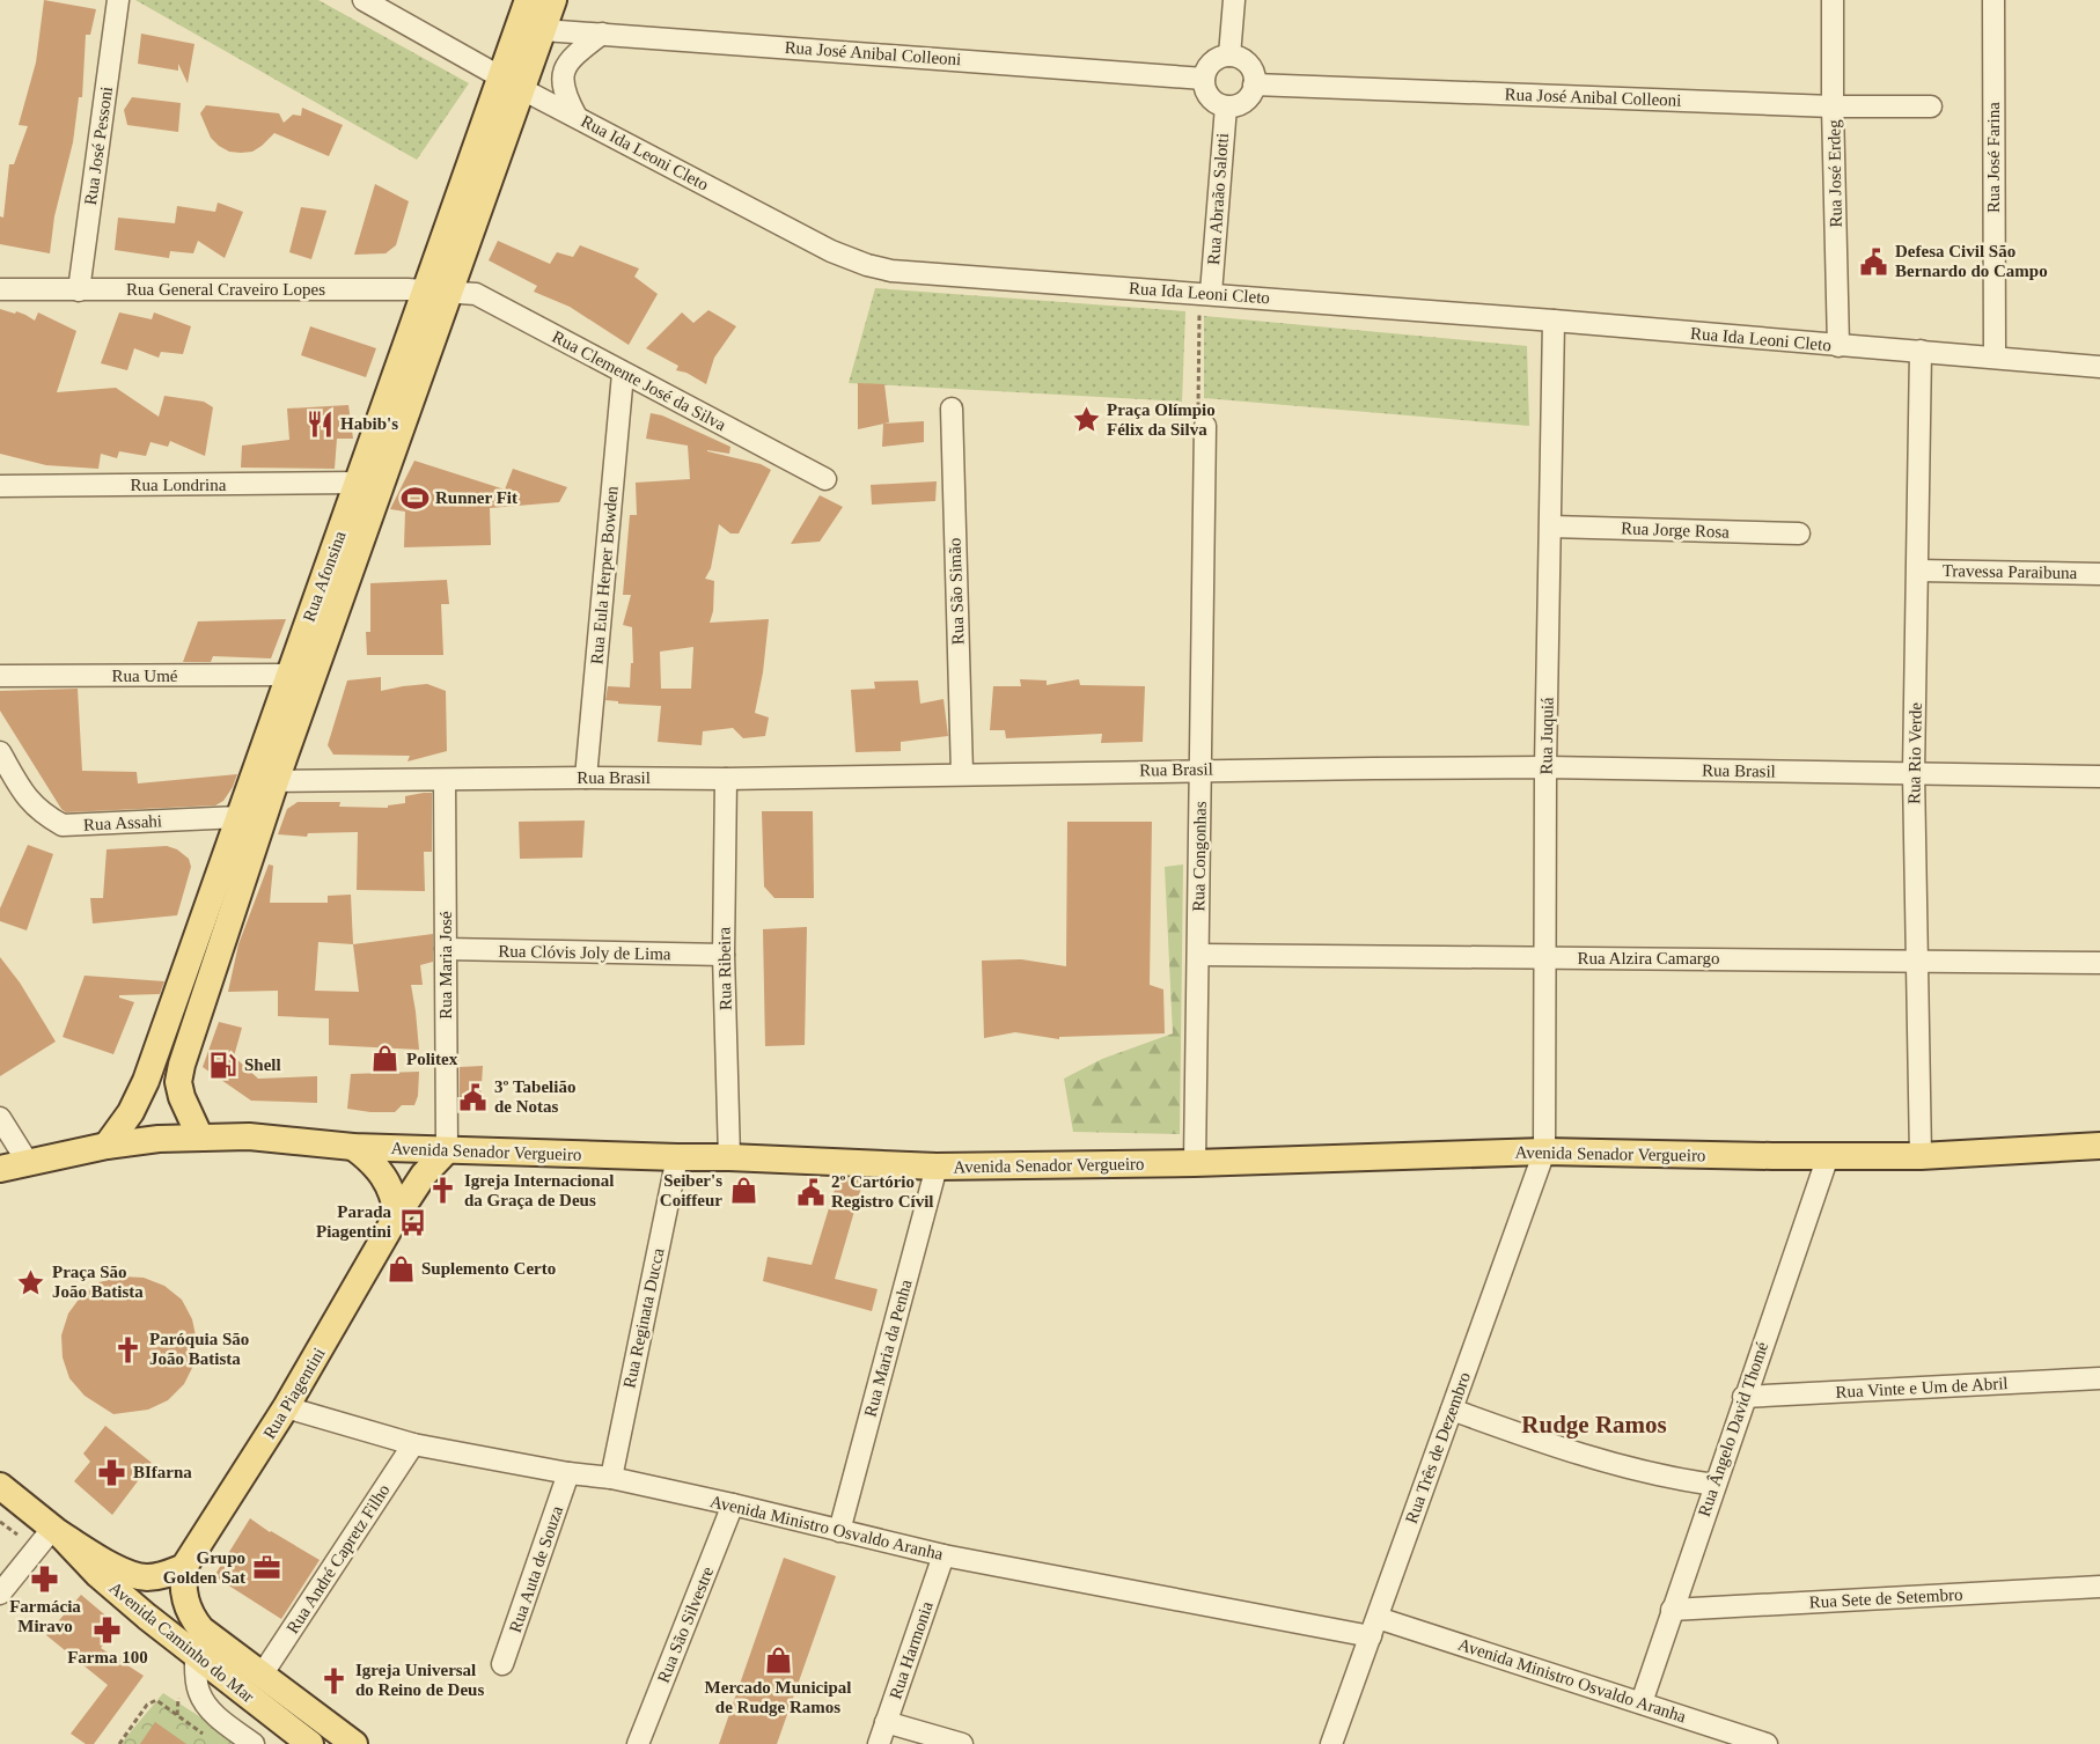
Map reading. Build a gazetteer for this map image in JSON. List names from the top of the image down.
{
  "streets": {
    "main road": [
      "Rua Afonsina",
      "Avenida Senador Vergueiro",
      "Rua Piagentini",
      "Avenida Caminho do Mar"
    ],
    "street": [
      "Rua José Anibal Colleoni",
      "Rua José Pessoni",
      "Rua Ida Leoni Cleto",
      "Rua José Farina",
      "Rua José Erdeg",
      "Rua Abraão Salotti",
      "Rua General Craveiro Lopes",
      "Rua Clemente José da Silva",
      "Rua Londrina",
      "Rua Jorge Rosa",
      "Travessa Paraibuna",
      "Rua Eula Herper Bowden",
      "Rua São Simão",
      "Rua Umé",
      "Rua Juquiá",
      "Rua Rio Verde",
      "Rua Brasil",
      "Rua Assahi",
      "Rua Congonhas",
      "Rua Clóvis Joly de Lima",
      "Rua Alzira Camargo",
      "Rua Maria José",
      "Rua Ribeira",
      "Rua Reginata Ducca",
      "Rua Maria da Penha",
      "Rua Vinte e Um de Abril",
      "Rua Ângelo David Thomé",
      "Rua Três de Dezembro",
      "Avenida Ministro Osvaldo Aranha",
      "Rua André Capretz Filho",
      "Rua Auta de Souza",
      "Rua Sete de Setembro",
      "Rua São Silvestre",
      "Rua Harmonia"
    ]
  },
  "crossings": [
    ["Rua José Anibal Colleoni", "Rua José Erdeg"],
    ["Rua José Anibal Colleoni", "Rua Abraão Salotti"],
    ["Rua José Anibal Colleoni", "Rua Afonsina"],
    ["Rua José Pessoni", "Rua General Craveiro Lopes"],
    ["Rua Ida Leoni Cleto", "Rua José Farina"],
    ["Rua Ida Leoni Cleto", "Rua José Erdeg"],
    ["Rua Ida Leoni Cleto", "Rua Abraão Salotti"],
    ["Rua Ida Leoni Cleto", "Rua Afonsina"],
    ["Rua Ida Leoni Cleto", "Rua Juquiá"],
    ["Rua Ida Leoni Cleto", "Rua Rio Verde"],
    ["Rua General Craveiro Lopes", "Rua Clemente José da Silva"],
    ["Rua General Craveiro Lopes", "Rua Afonsina"],
    ["Rua Clemente José da Silva", "Rua Eula Herper Bowden"],
    ["Rua Clemente José da Silva", "Rua Afonsina"],
    ["Rua Londrina", "Rua Afonsina"],
    ["Rua Jorge Rosa", "Rua Juquiá"],
    ["Travessa Paraibuna", "Rua Rio Verde"],
    ["Rua Eula Herper Bowden", "Rua Brasil"],
    ["Rua Afonsina", "Rua Umé"],
    ["Rua Afonsina", "Rua Brasil"],
    ["Rua Afonsina", "Rua Assahi"],
    ["Rua Afonsina", "Avenida Senador Vergueiro"],
    ["Rua São Simão", "Rua Brasil"],
    ["Rua Juquiá", "Rua Brasil"],
    ["Rua Juquiá", "Rua Alzira Camargo"],
    ["Rua Juquiá", "Avenida Senador Vergueiro"],
    ["Rua Juquiá", "Rua Três de Dezembro"],
    ["Rua Rio Verde", "Rua Brasil"],
    ["Rua Rio Verde", "Rua Alzira Camargo"],
    ["Rua Rio Verde", "Avenida Senador Vergueiro"],
    ["Rua Brasil", "Rua Congonhas"],
    ["Rua Brasil", "Rua Maria José"],
    ["Rua Brasil", "Rua Ribeira"],
    ["Rua Congonhas", "Rua Alzira Camargo"],
    ["Rua Congonhas", "Avenida Senador Vergueiro"],
    ["Rua Clóvis Joly de Lima", "Rua Maria José"],
    ["Rua Clóvis Joly de Lima", "Rua Ribeira"],
    ["Rua Maria José", "Avenida Senador Vergueiro"],
    ["Rua Maria José", "Rua Piagentini"],
    ["Rua Ribeira", "Avenida Senador Vergueiro"],
    ["Avenida Senador Vergueiro", "Rua Reginata Ducca"],
    ["Avenida Senador Vergueiro", "Rua Maria da Penha"],
    ["Avenida Senador Vergueiro", "Rua Piagentini"],
    ["Avenida Senador Vergueiro", "Rua Ângelo David Thomé"],
    ["Avenida Senador Vergueiro", "Rua Três de Dezembro"],
    ["Rua Reginata Ducca", "Avenida Ministro Osvaldo Aranha"],
    ["Rua Maria da Penha", "Avenida Ministro Osvaldo Aranha"],
    ["Rua Vinte e Um de Abril", "Rua Ângelo David Thomé"],
    ["Rua Piagentini", "Avenida Ministro Osvaldo Aranha"],
    ["Rua Piagentini", "Avenida Caminho do Mar"],
    ["Rua Ângelo David Thomé", "Avenida Ministro Osvaldo Aranha"],
    ["Rua Ângelo David Thomé", "Rua Sete de Setembro"],
    ["Rua Três de Dezembro", "Avenida Ministro Osvaldo Aranha"],
    ["Avenida Ministro Osvaldo Aranha", "Rua André Capretz Filho"],
    ["Avenida Ministro Osvaldo Aranha", "Rua Auta de Souza"],
    ["Avenida Ministro Osvaldo Aranha", "Rua São Silvestre"],
    ["Avenida Ministro Osvaldo Aranha", "Rua Harmonia"],
    ["Rua André Capretz Filho", "Avenida Caminho do Mar"]
  ],
  "districts": ["Rudge Ramos"],
  "places": {
    "public building": ["Defesa Civil São Bernardo do Campo", "3º Tabelião de Notas", "2º Cartório Registro Cívil"],
    "place": ["Praça Olímpio Félix da Silva", "Praça São João Batista"],
    "restaurant": ["Habib's"],
    "sports": ["Runner Fit"],
    "shop": [
      "Politex",
      "Seiber's Coiffeur",
      "Suplemento Certo",
      "Mercado Municipal de Rudge Ramos"
    ],
    "fuel station": ["Shell"],
    "church": ["Igreja Internacional da Graça de Deus", "Paróquia São João Batista", "Igreja Universal do Reino de Deus"],
    "bus stop": ["Parada Piagentini"],
    "pharmacy": ["BIfarna", "Farmácia Miravo", "Farma 100"],
    "office": ["Grupo Golden Sat"]
  }
}
